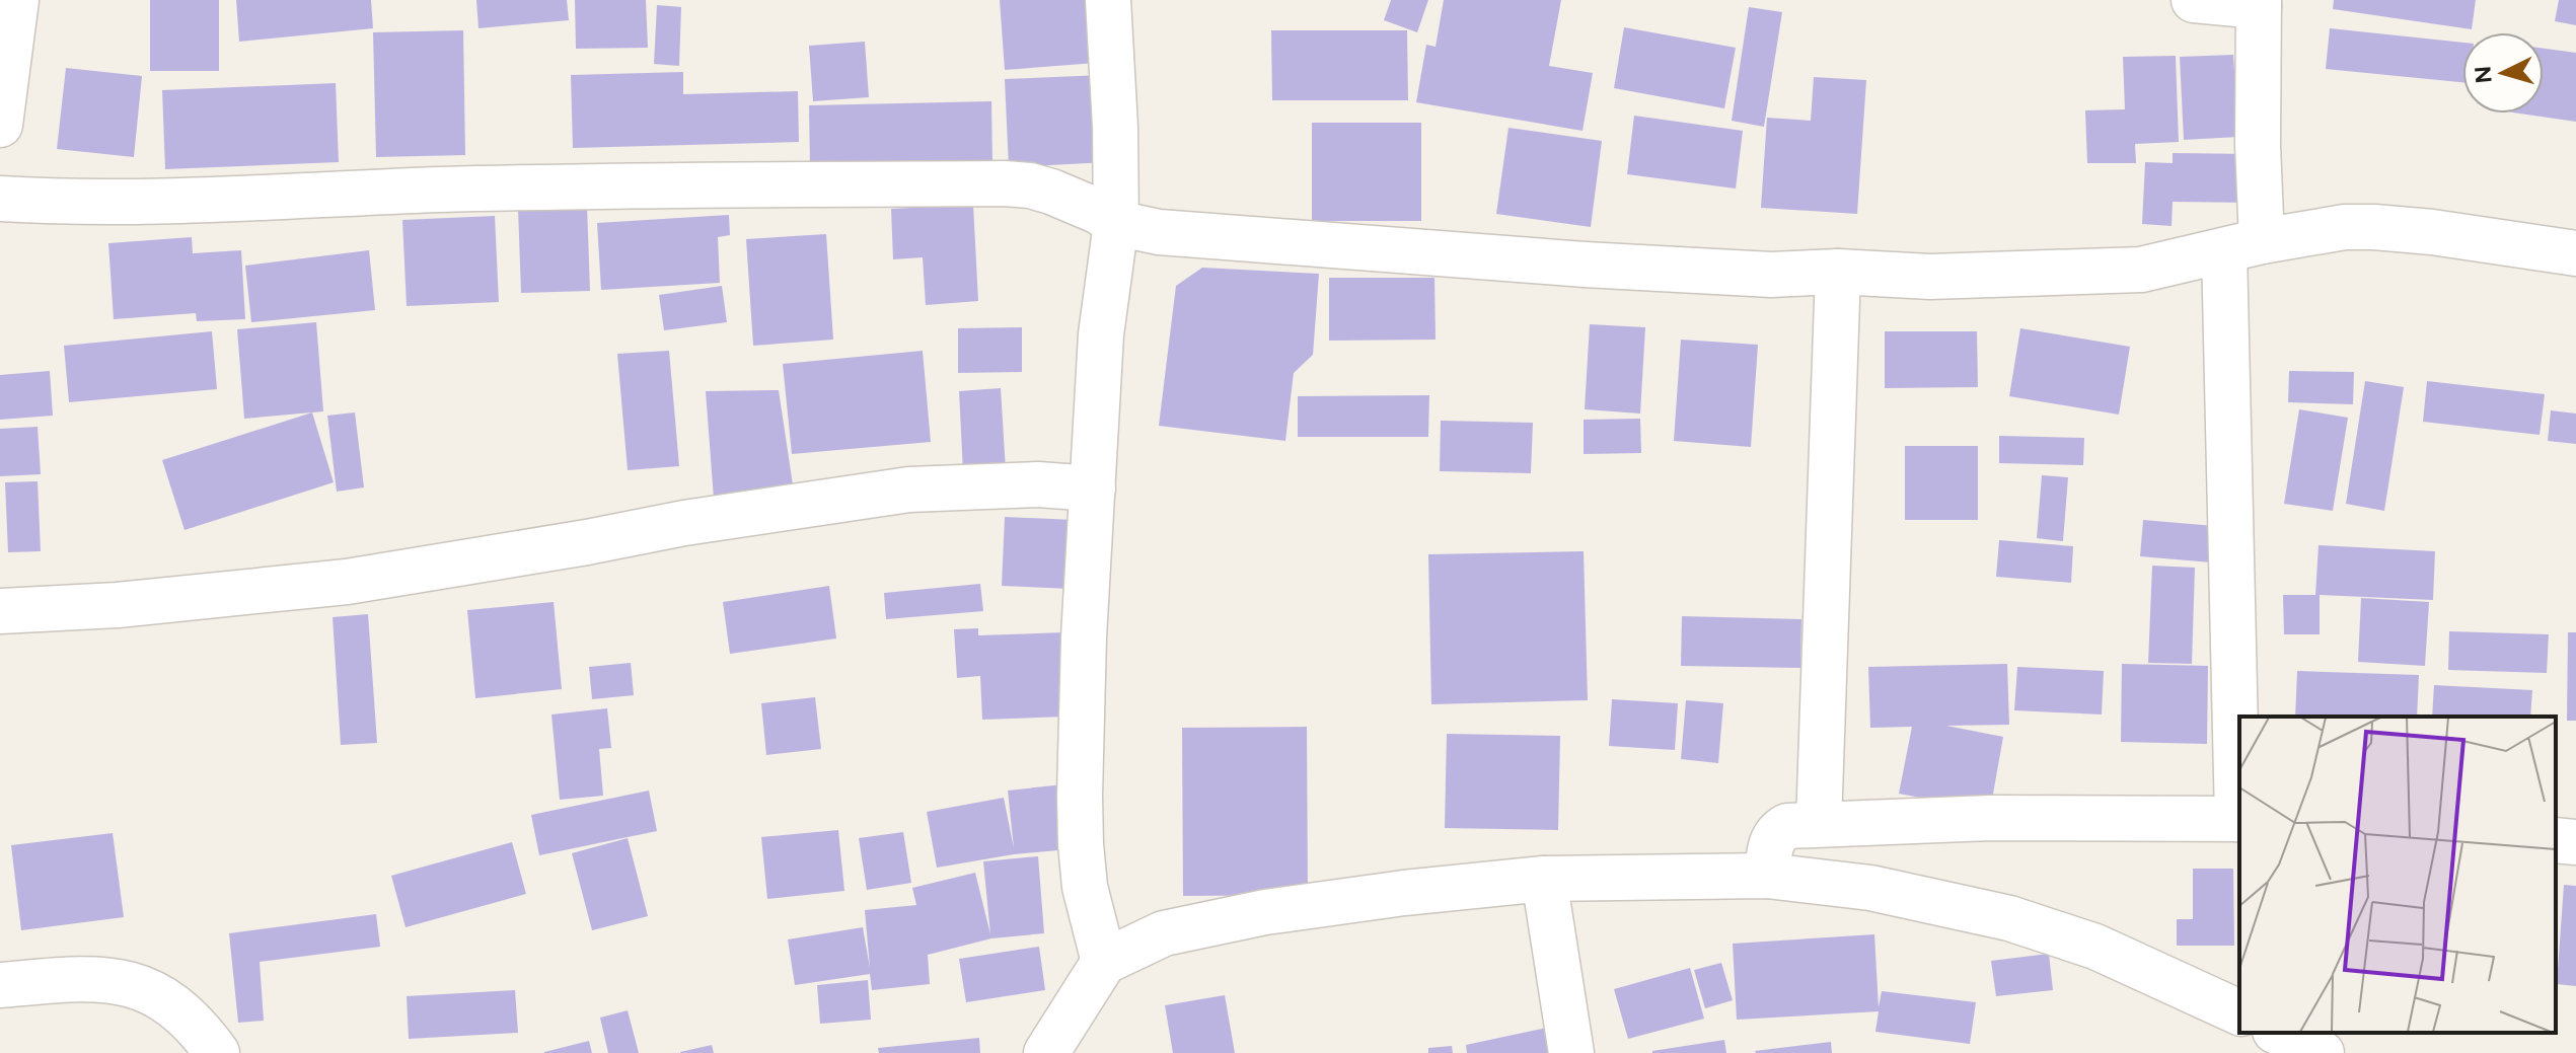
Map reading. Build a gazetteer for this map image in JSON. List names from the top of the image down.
{
  "north": "left"
}
